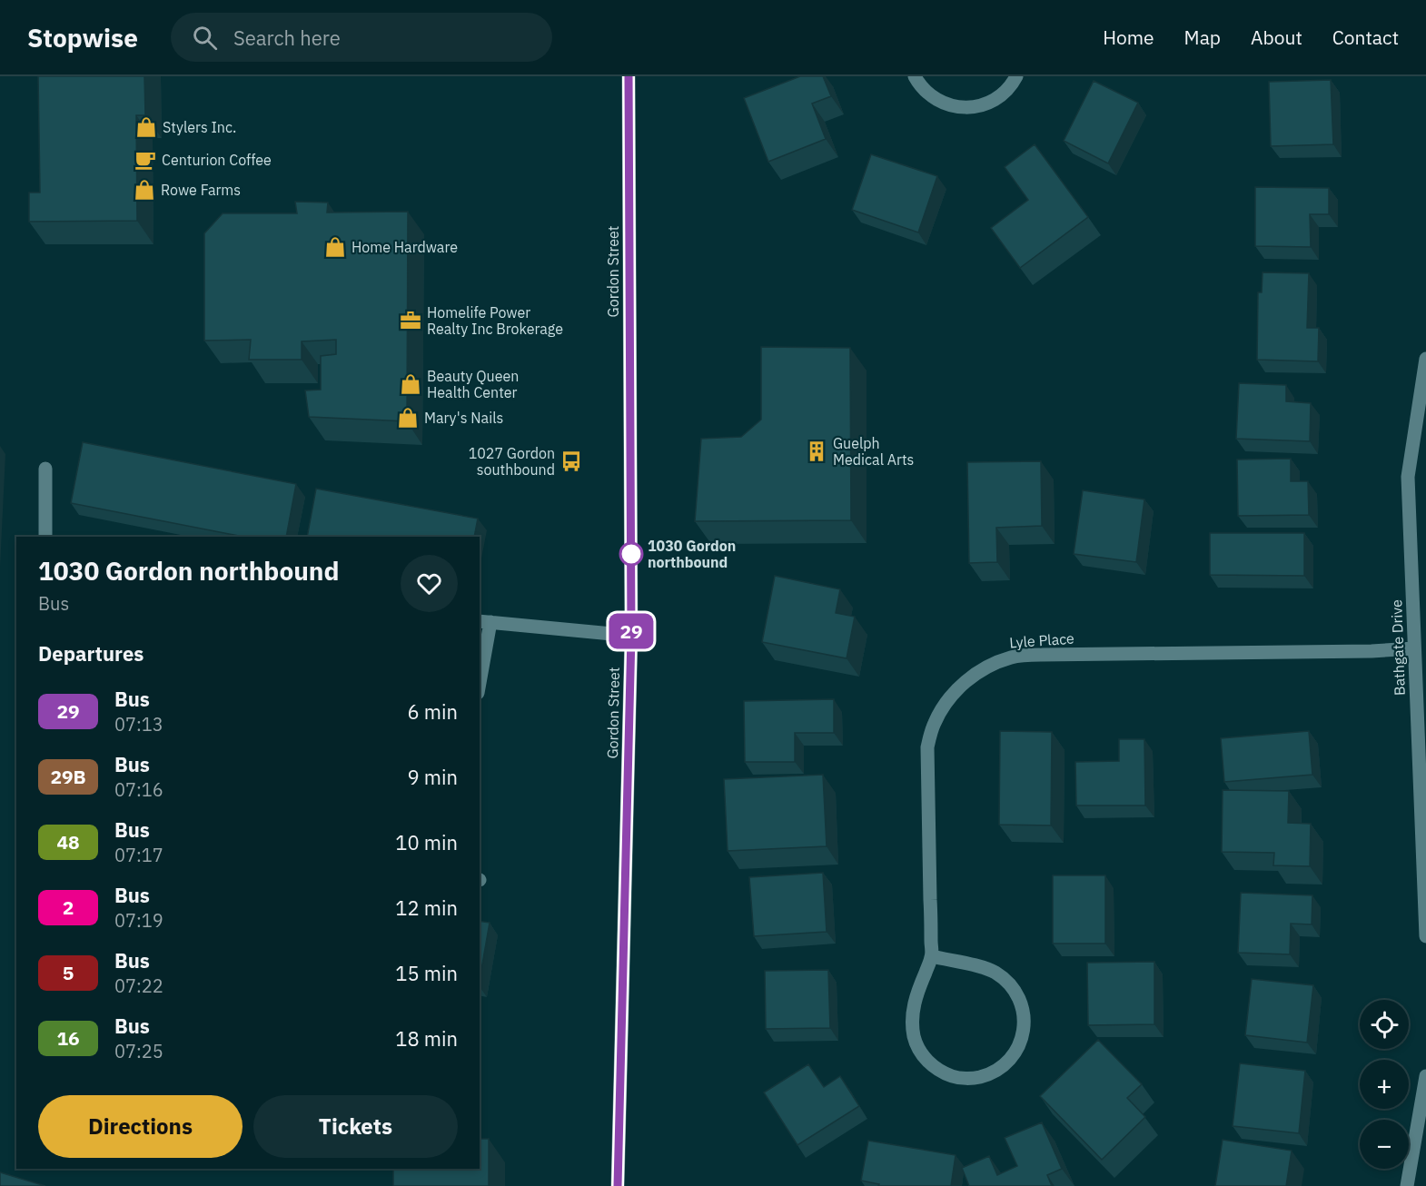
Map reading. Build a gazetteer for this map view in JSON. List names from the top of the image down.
{
  "streets": {
    "street": ["Gordon Street", "Lyle Place", "Bathgate Drive"]
  },
  "crossings": [
    ["Lyle Place", "Bathgate Drive"]
  ],
  "places": {
    "shop": [
      "Stylers Inc.",
      "Rowe Farms",
      "Home Hardware",
      "Beauty Queen Health Center",
      "Mary's Nails"
    ],
    "cafe": ["Centurion Coffee"],
    "office": ["Homelife Power Realty Inc Brokerage"],
    "building": ["Guelph Medical Arts"],
    "bus stop": ["1027 Gordon southbound"],
    "other": ["1030 Gordon northbound"]
  },
  "lines": ["bus line 29"],
  "page": {
    "header": "Stopwise",
    "search": "Search here",
    "nav": [
      "Home",
      "Map",
      "About",
      "Contact"
    ],
    "on_map": "29",
    "heading": [
      ["1030 Gordon northbound", "Bus"],
      "Departures"
    ],
    "list": [
      {
        "mark": "29",
        "name": "Bus",
        "note": "07:13",
        "value": "6 min"
      },
      {
        "mark": "29B",
        "name": "Bus",
        "note": "07:16",
        "value": "9 min"
      },
      {
        "mark": "48",
        "name": "Bus",
        "note": "07:17",
        "value": "10 min"
      },
      {
        "mark": "2",
        "name": "Bus",
        "note": "07:19",
        "value": "12 min"
      },
      {
        "mark": "5",
        "name": "Bus",
        "note": "07:22",
        "value": "15 min"
      },
      {
        "mark": "16",
        "name": "Bus",
        "note": "07:25",
        "value": "18 min"
      }
    ],
    "map_buttons": ["+", "−"],
    "buttons": ["Directions", "Tickets"]
  }
}
